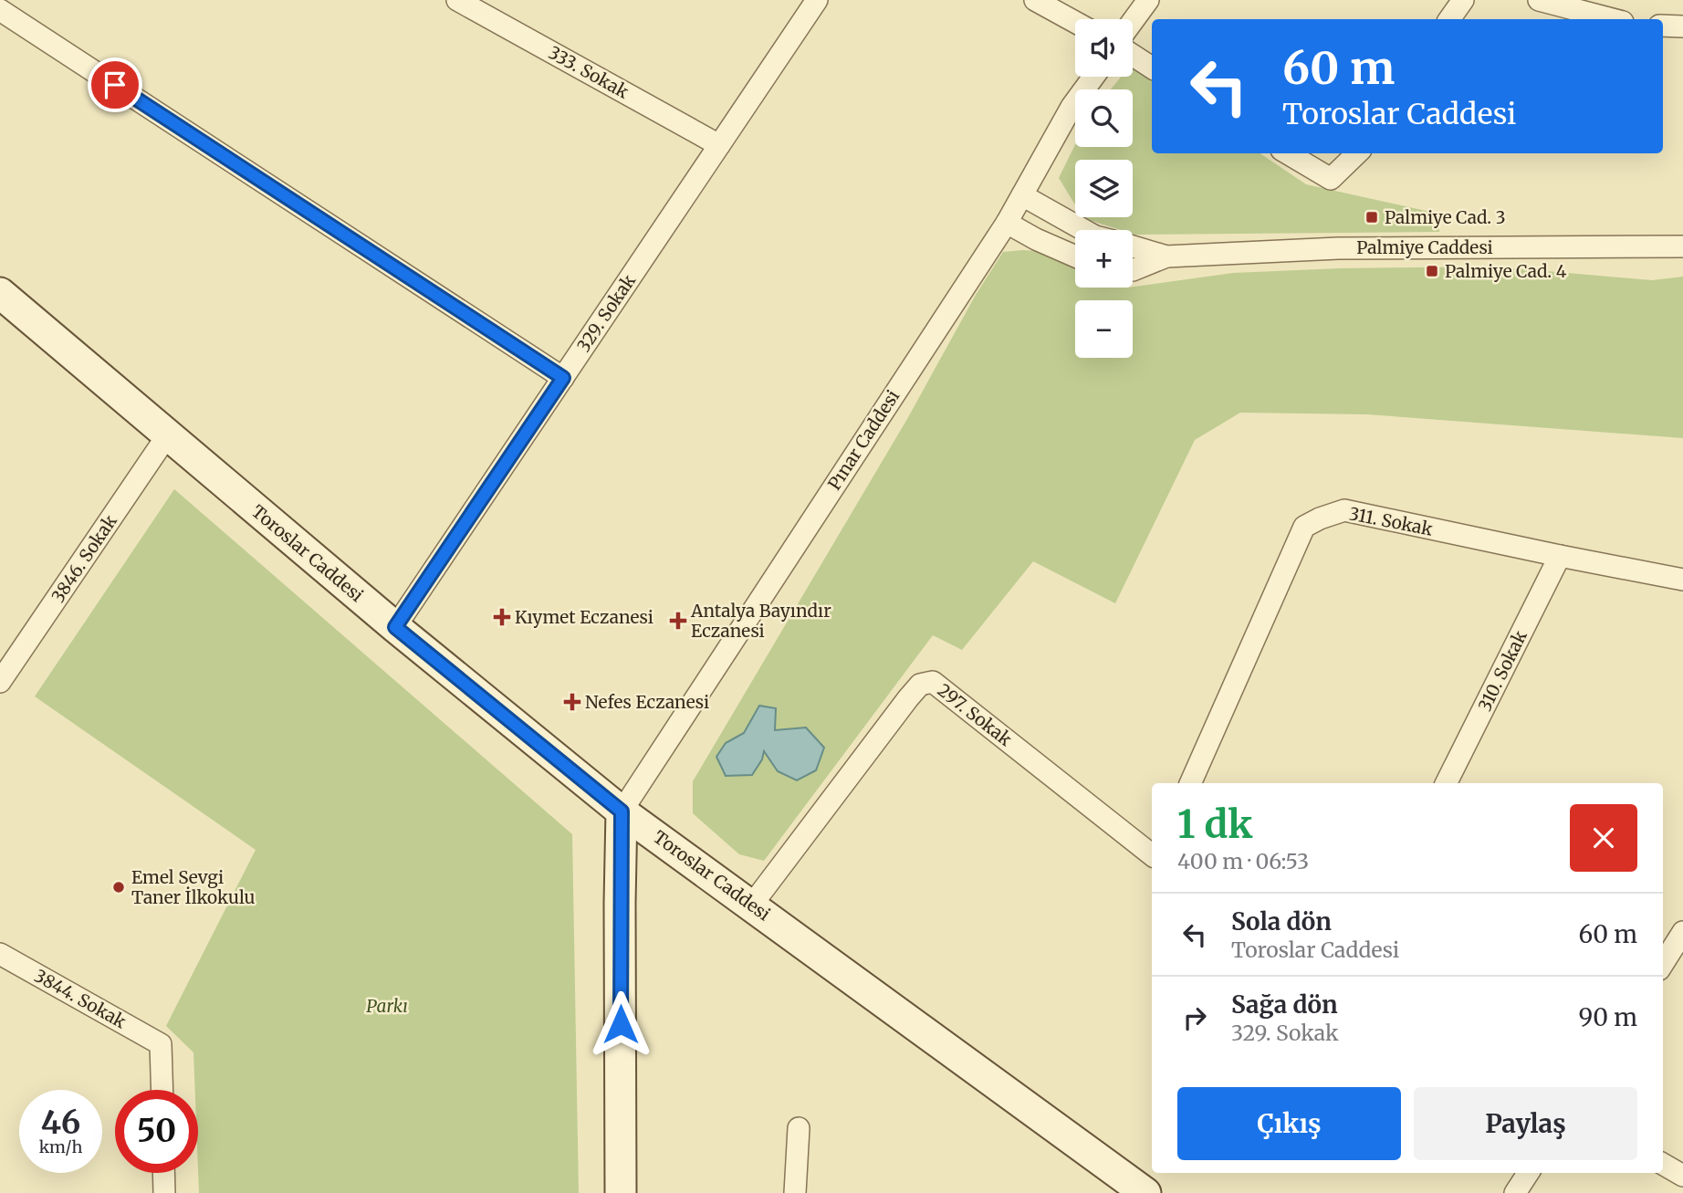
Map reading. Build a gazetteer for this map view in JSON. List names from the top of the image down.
{
  "streets": {
    "main road": ["Toroslar Caddesi"],
    "street": [
      "333. Sokak",
      "Palmiye Caddesi",
      "329. Sokak",
      "Pınar Caddesi",
      "311. Sokak",
      "3846. Sokak",
      "310. Sokak",
      "297. Sokak",
      "3844. Sokak"
    ]
  },
  "crossings": [
    ["333. Sokak", "329. Sokak"],
    ["329. Sokak", "Toroslar Caddesi"],
    ["Pınar Caddesi", "Toroslar Caddesi"],
    ["311. Sokak", "310. Sokak"],
    ["Toroslar Caddesi", "3846. Sokak"],
    ["Toroslar Caddesi", "297. Sokak"]
  ],
  "parks": ["Parkı"],
  "places": {
    "transit": ["Palmiye Cad. 3", "Palmiye Cad. 4"],
    "health": ["Kıymet Eczanesi", "Antalya Bayındır Eczanesi", "Nefes Eczanesi"],
    "other": ["Emel Sevgi Taner İlkokulu"]
  },
  "page": {
    "map_buttons": ["+", "−"],
    "turn": ["60 m", "Toroslar Caddesi"],
    "heading": ["1 dk", "400 m · 06:53"],
    "list": [
      {
        "name": "Sola dön",
        "note": "Toroslar Caddesi",
        "value": "60 m"
      },
      {
        "name": "Sağa dön",
        "note": "329. Sokak",
        "value": "90 m"
      }
    ],
    "buttons": ["Çıkış", "Paylaş"],
    "speed": "46 km/h",
    "limit": "50"
  }
}
